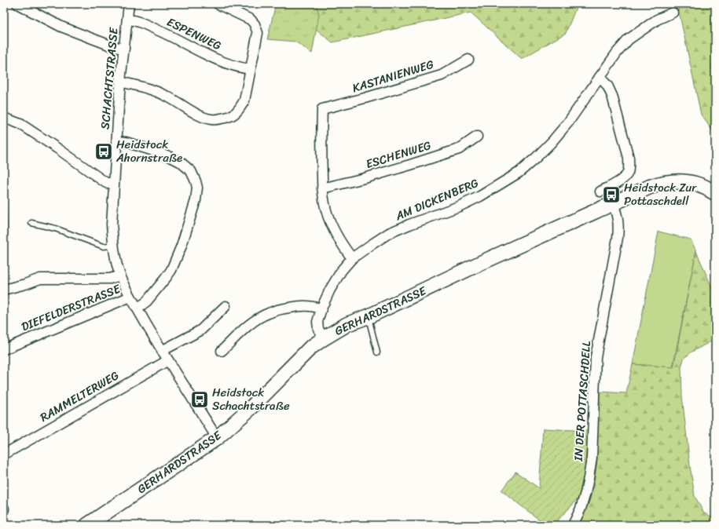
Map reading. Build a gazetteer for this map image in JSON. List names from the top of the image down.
{
  "streets": {
    "street": [
      "ESPENWEG",
      "KASTANIENWEG",
      "SCHACHTSTRASSE",
      "ESCHENWEG",
      "AM DICKENBERG",
      "DIEFELDERSTRASSE",
      "GERHARDSTRASSE",
      "RAMMELTERWEG",
      "IN DER POTTASCHDELL"
    ]
  },
  "crossings": [
    ["ESPENWEG", "SCHACHTSTRASSE"],
    ["KASTANIENWEG", "ESCHENWEG"],
    ["SCHACHTSTRASSE", "DIEFELDERSTRASSE"],
    ["SCHACHTSTRASSE", "GERHARDSTRASSE"],
    ["SCHACHTSTRASSE", "RAMMELTERWEG"],
    ["AM DICKENBERG", "GERHARDSTRASSE"],
    ["GERHARDSTRASSE", "IN DER POTTASCHDELL"]
  ],
  "places": {
    "bus stop": ["Heidstock Ahornstraße", "Heidstock Zur Pottaschdell", "Heidstock Schachtstraße"]
  }
}
